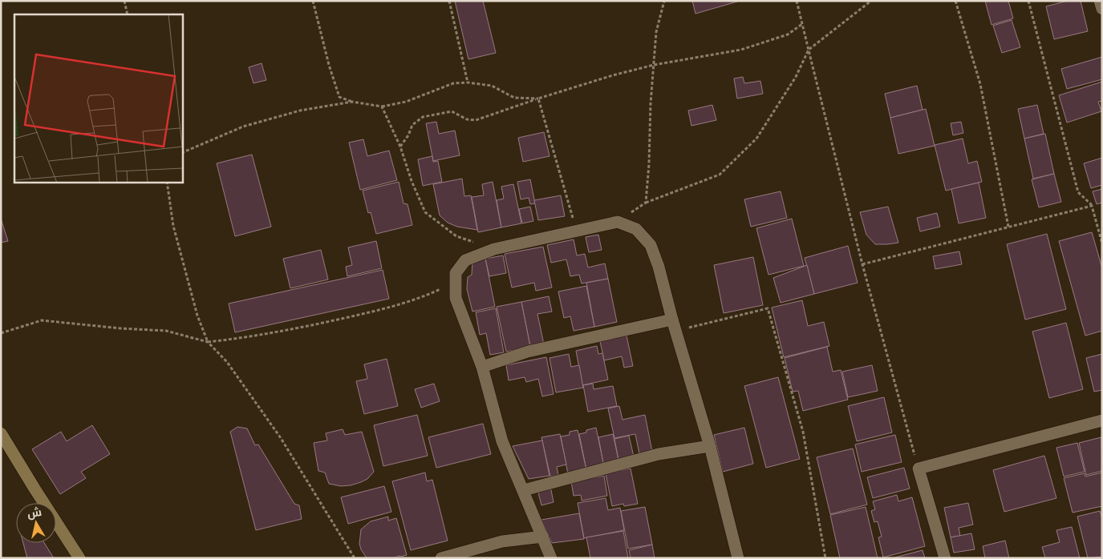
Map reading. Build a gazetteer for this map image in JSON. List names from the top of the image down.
{
  "north": "top"
}
